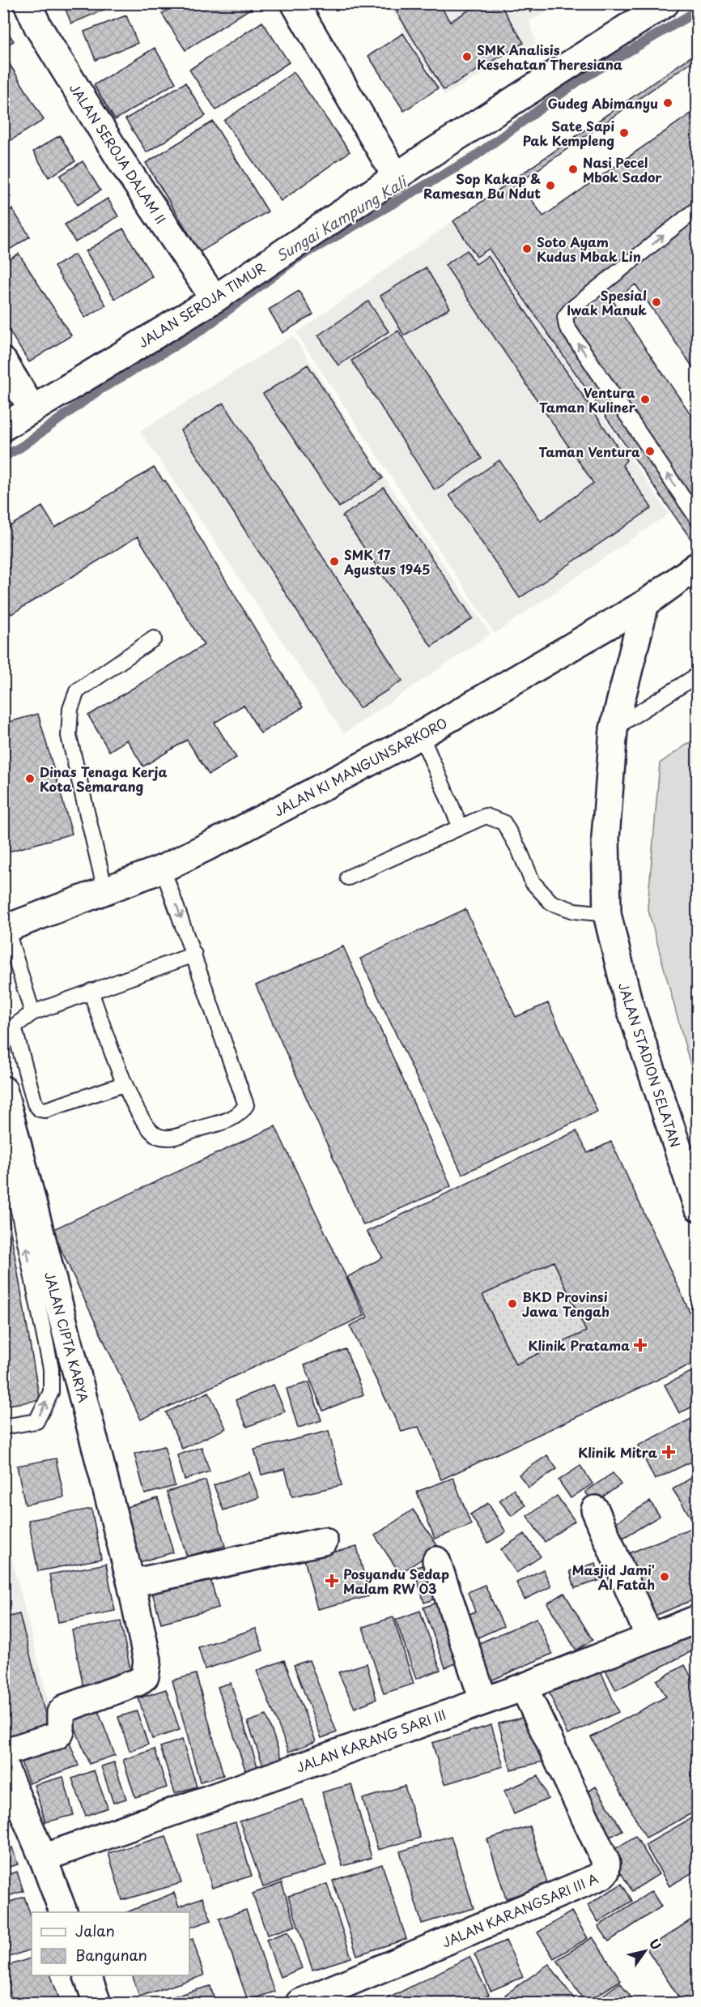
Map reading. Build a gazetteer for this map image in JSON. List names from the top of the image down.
{
  "streets": {
    "street": [
      "JALAN SEROJA DALAM II",
      "JALAN SEROJA TIMUR",
      "JALAN KI MANGUNSARKORO",
      "JALAN STADION SELATAN",
      "JALAN CIPTA KARYA",
      "JALAN KARANG SARI III",
      "JALAN KARANGSARI III A"
    ]
  },
  "crossings": [
    ["JALAN SEROJA DALAM II", "JALAN SEROJA TIMUR"],
    ["JALAN KI MANGUNSARKORO", "JALAN STADION SELATAN"],
    ["JALAN KARANG SARI III", "JALAN KARANGSARI III A"]
  ],
  "water": ["Sungai Kampung Kali"],
  "places": {
    "other": [
      "SMK Analisis Kesehatan Theresiana",
      "Gudeg Abimanyu",
      "Sate Sapi Pak Kempleng",
      "Nasi Pecel Mbok Sador",
      "Sop Kakap & Ramesan Bu Ndut",
      "Soto Ayam Kudus Mbak Lin",
      "Spesial Iwak Manuk",
      "Ventura Taman Kuliner",
      "Taman Ventura",
      "SMK 17 Agustus 1945",
      "Dinas Tenaga Kerja Kota Semarang",
      "BKD Provinsi Jawa Tengah",
      "Masjid Jami' Al Fatah"
    ],
    "health": ["Klinik Pratama", "Klinik Mitra", "Posyandu Sedap Malam RW 03"]
  },
  "legend": ["Jalan", "Bangunan"],
  "north": "top right"
}
